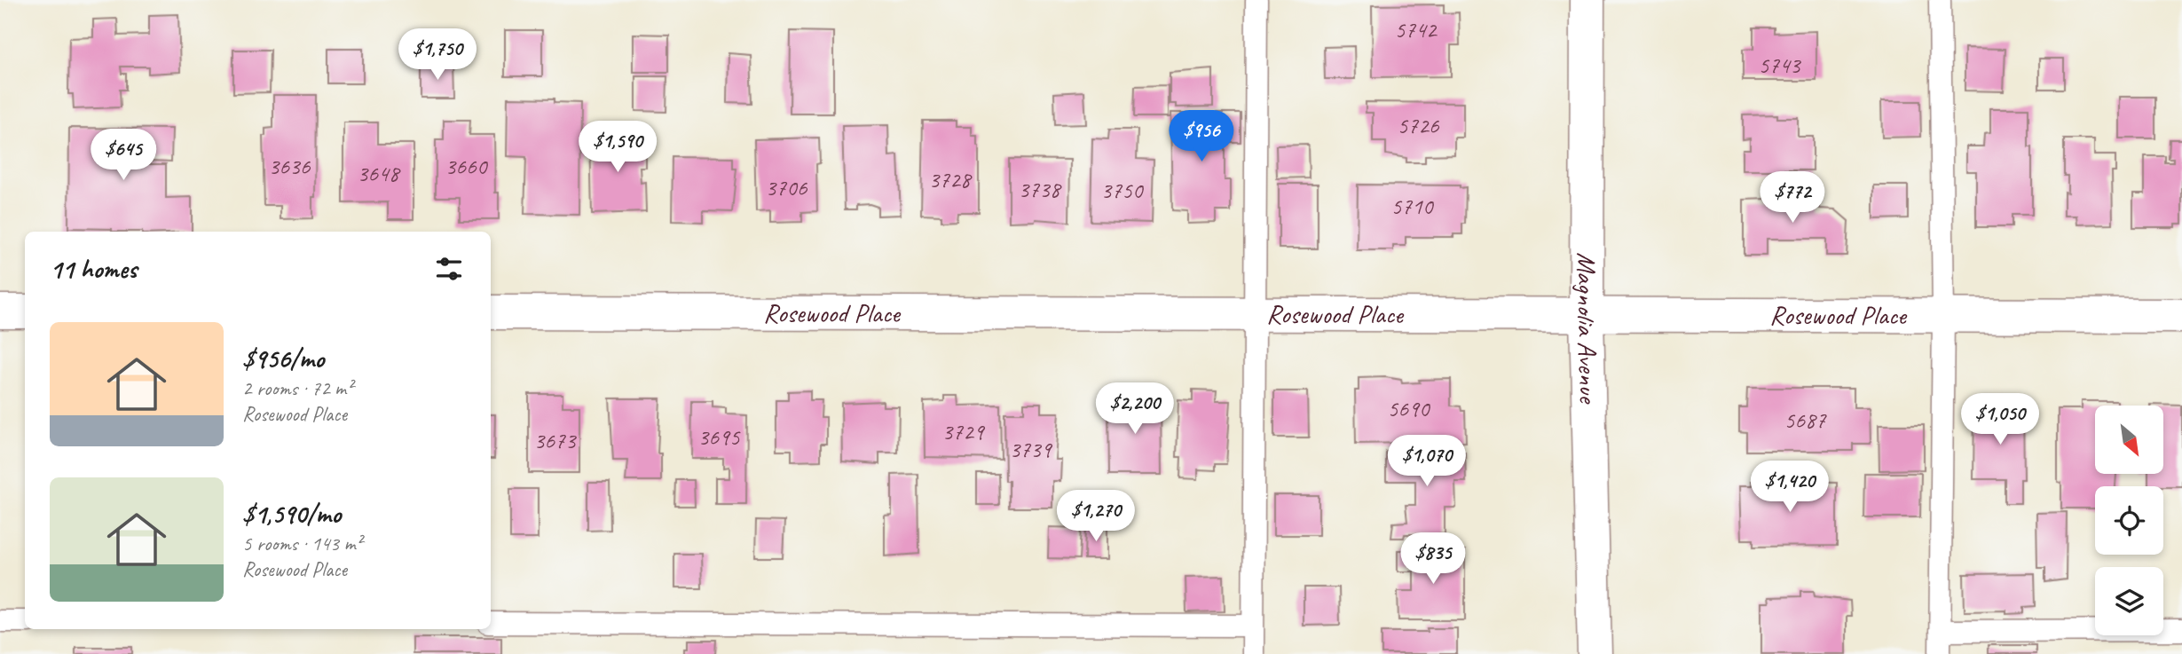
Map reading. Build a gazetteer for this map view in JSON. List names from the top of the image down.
{
  "streets": {
    "street": ["Rosewood Place", "Magnolia Avenue"]
  },
  "crossings": [
    ["Rosewood Place", "Magnolia Avenue"]
  ],
  "house_numbers": [
    "5742",
    "5743",
    "5726",
    "3636",
    "3660",
    "3648",
    "3728",
    "3706",
    "3738",
    "3750",
    "5710",
    "5690",
    "5687",
    "3729",
    "3695",
    "3673",
    "3739"
  ],
  "north": "bottom right",
  "page": {
    "price": [
      "$1,750",
      "$956",
      "$1,590",
      "$645",
      "$772",
      "$2,200",
      "$1,050",
      "$1,070",
      "$1,420",
      "$1,270",
      "$835"
    ],
    "heading": "11 homes",
    "list": [
      {
        "name": "$956/mo",
        "note": "2 rooms · 72 m² · Rosewood Place"
      },
      {
        "name": "$1,590/mo",
        "note": "5 rooms · 143 m² · Rosewood Place"
      }
    ]
  }
}
